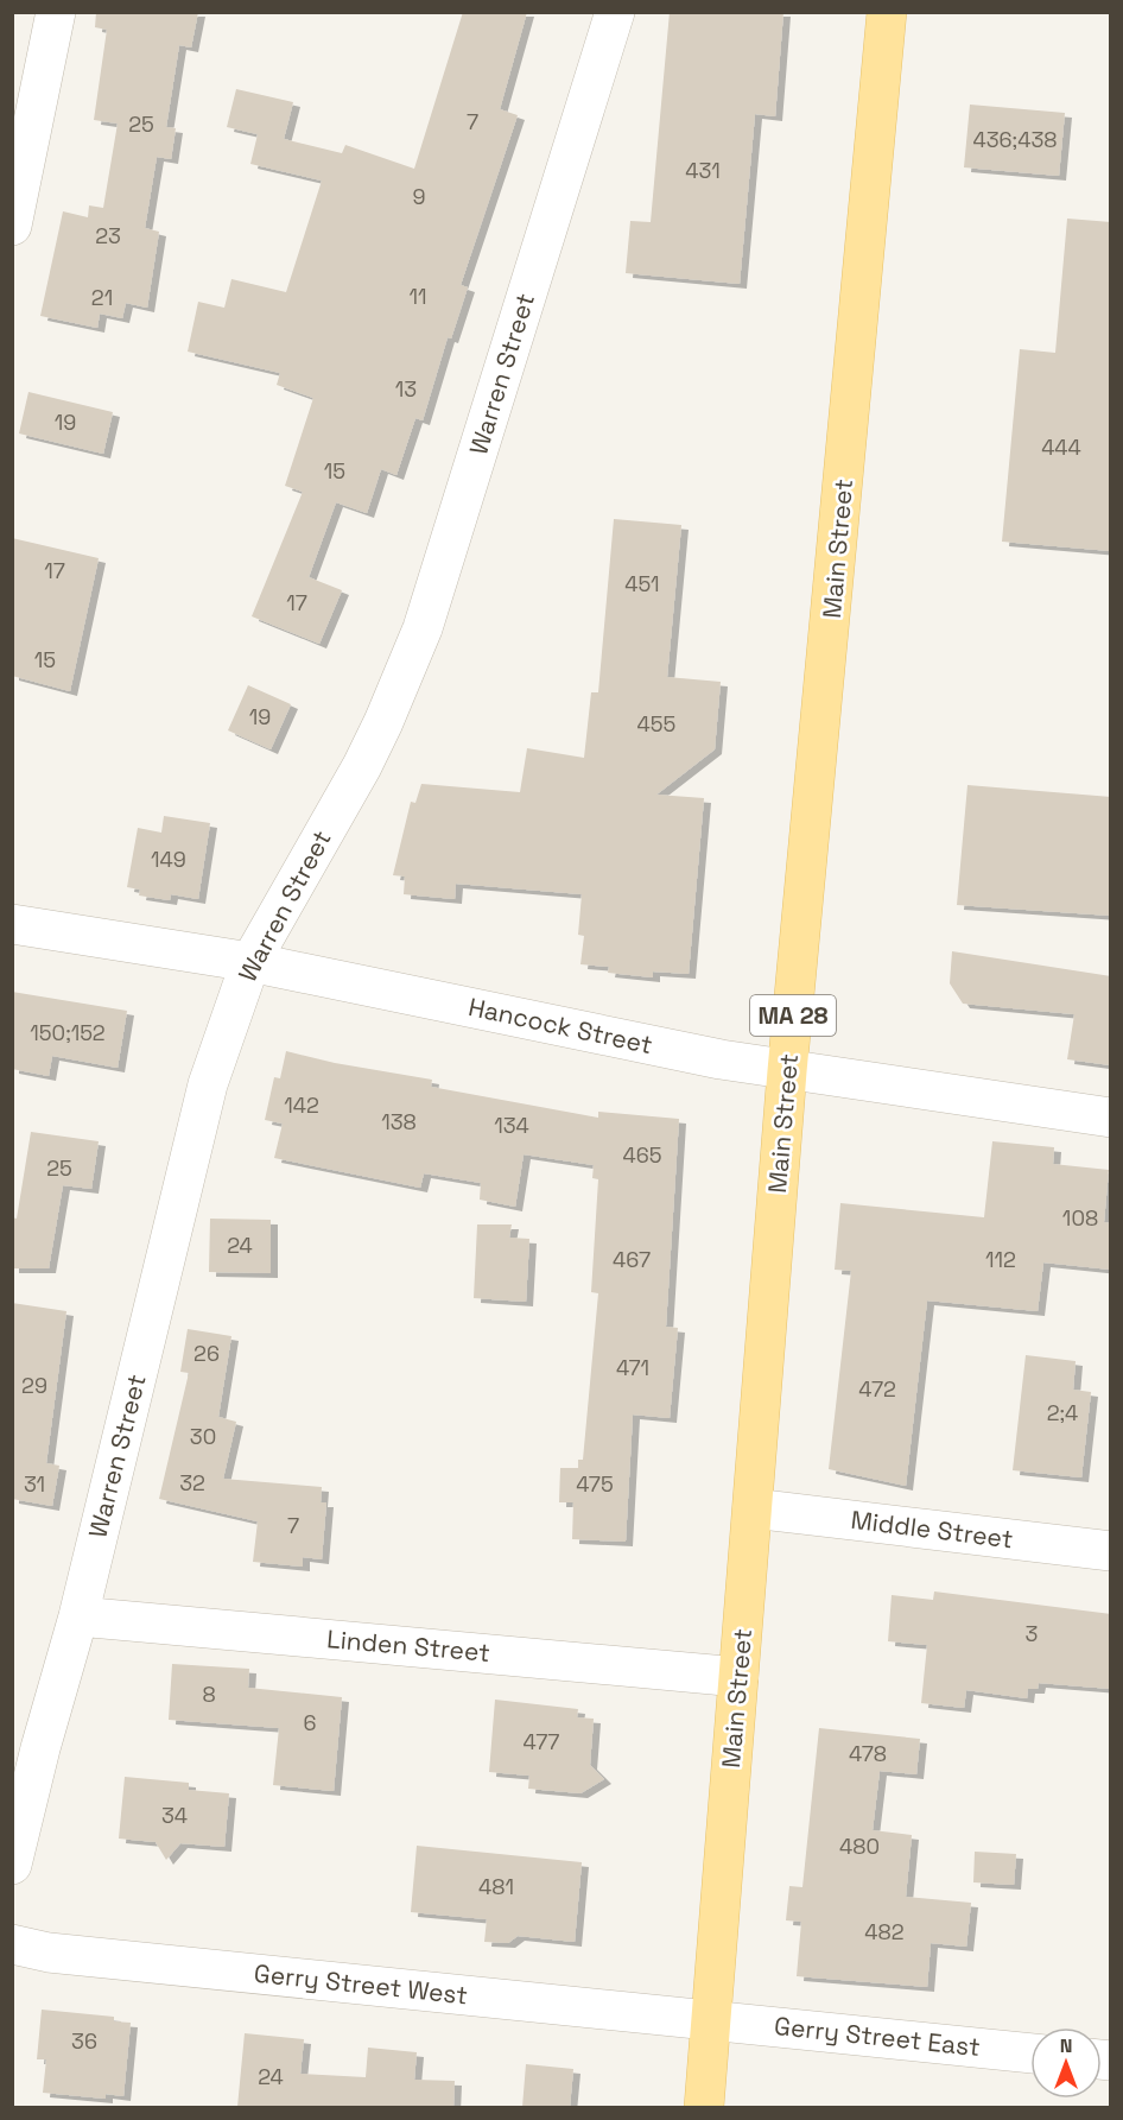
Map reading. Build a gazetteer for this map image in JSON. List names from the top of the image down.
{
  "streets": {
    "main road": ["Main Street", "MA 28"],
    "street": [
      "Warren Street",
      "Hancock Street",
      "Middle Street",
      "Linden Street",
      "Gerry Street West",
      "Gerry Street East"
    ]
  },
  "crossings": [
    ["Warren Street", "Hancock Street"],
    ["Warren Street", "Linden Street"],
    ["Main Street", "Hancock Street"],
    ["Main Street", "Middle Street"],
    ["Main Street", "Linden Street"],
    ["Main Street", "Gerry Street West"],
    ["Main Street", "Gerry Street East"],
    ["Gerry Street West", "Gerry Street East"]
  ],
  "house_numbers": [
    "7",
    "25",
    "436;438",
    "431",
    "9",
    "23",
    "11",
    "21",
    "13",
    "19",
    "444",
    "15",
    "17",
    "451",
    "17",
    "15",
    "19",
    "455",
    "149",
    "150;152",
    "142",
    "138",
    "134",
    "465",
    "25",
    "108",
    "24",
    "467",
    "112",
    "26",
    "471",
    "29",
    "472",
    "2;4",
    "30",
    "32",
    "31",
    "475",
    "7",
    "3",
    "8",
    "6",
    "477",
    "478",
    "34",
    "480",
    "481",
    "482",
    "36",
    "24"
  ],
  "north": "top"
}
